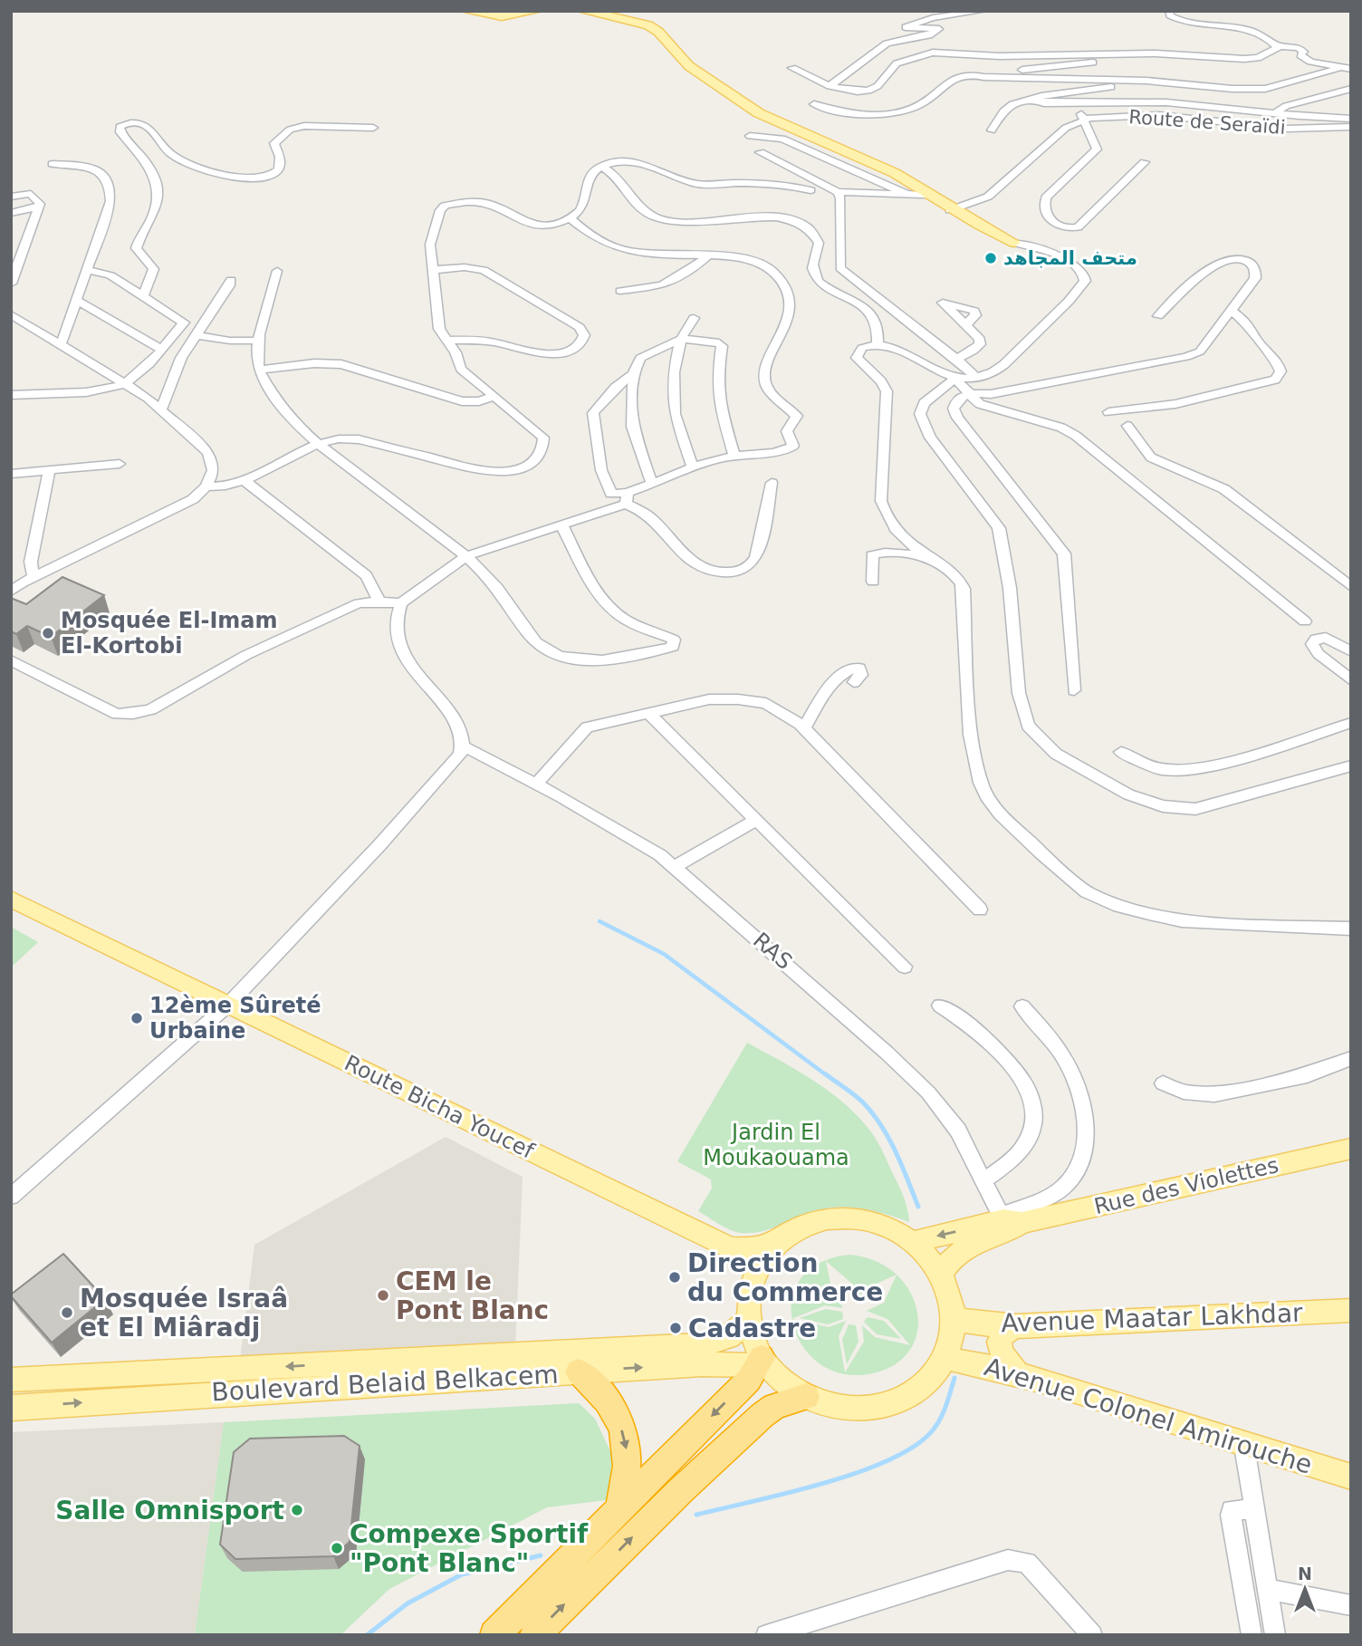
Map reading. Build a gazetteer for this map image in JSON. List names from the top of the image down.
{
  "streets": {
    "main road": [
      "Route Bicha Youcef",
      "Rue des Violettes",
      "Avenue Maatar Lakhdar",
      "Boulevard Belaid Belkacem",
      "Avenue Colonel Amirouche"
    ],
    "street": ["Route de Seraïdi", "RAS"]
  },
  "crossings": [
    ["RAS", "Rue des Violettes"],
    ["Avenue Maatar Lakhdar", "Boulevard Belaid Belkacem"],
    ["Avenue Maatar Lakhdar", "Avenue Colonel Amirouche"],
    ["Boulevard Belaid Belkacem", "Avenue Colonel Amirouche"]
  ],
  "parks": ["Jardin El Moukaouama"],
  "places": [
    "متحف المجاهد",
    "Mosquée El-Imam El-Kortobi",
    "12ème Sûreté Urbaine",
    "Direction du Commerce",
    "CEM le Pont Blanc",
    "Mosquée Israâ et El Miâradj",
    "Cadastre",
    "Salle Omnisport",
    "Compexe Sportif \"Pont Blanc\""
  ],
  "north": "top"
}
